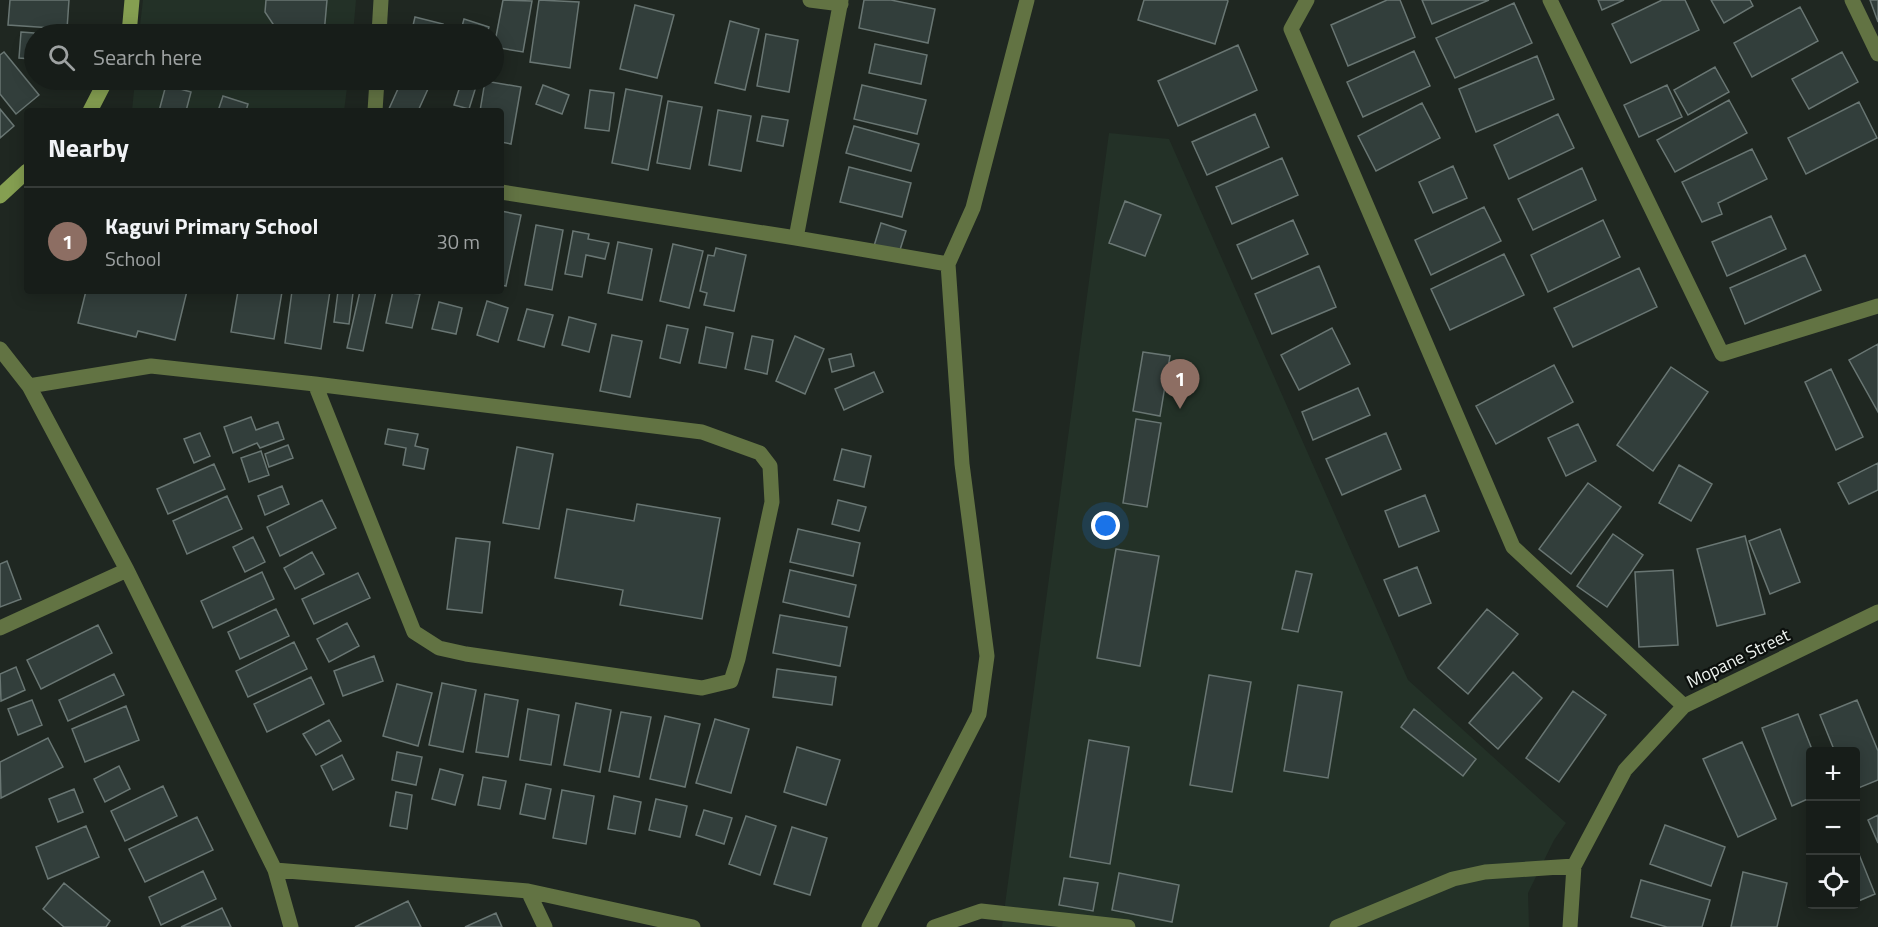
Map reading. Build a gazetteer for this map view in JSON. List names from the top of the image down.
{
  "streets": {
    "street": ["Mopane Street"]
  },
  "page": {
    "search": "Search here",
    "heading": "Nearby",
    "list": [
      {
        "mark": "1",
        "name": "Kaguvi Primary School",
        "note": "School",
        "value": "30 m"
      }
    ],
    "pins": "1",
    "map_buttons": ["+", "−"]
  }
}
